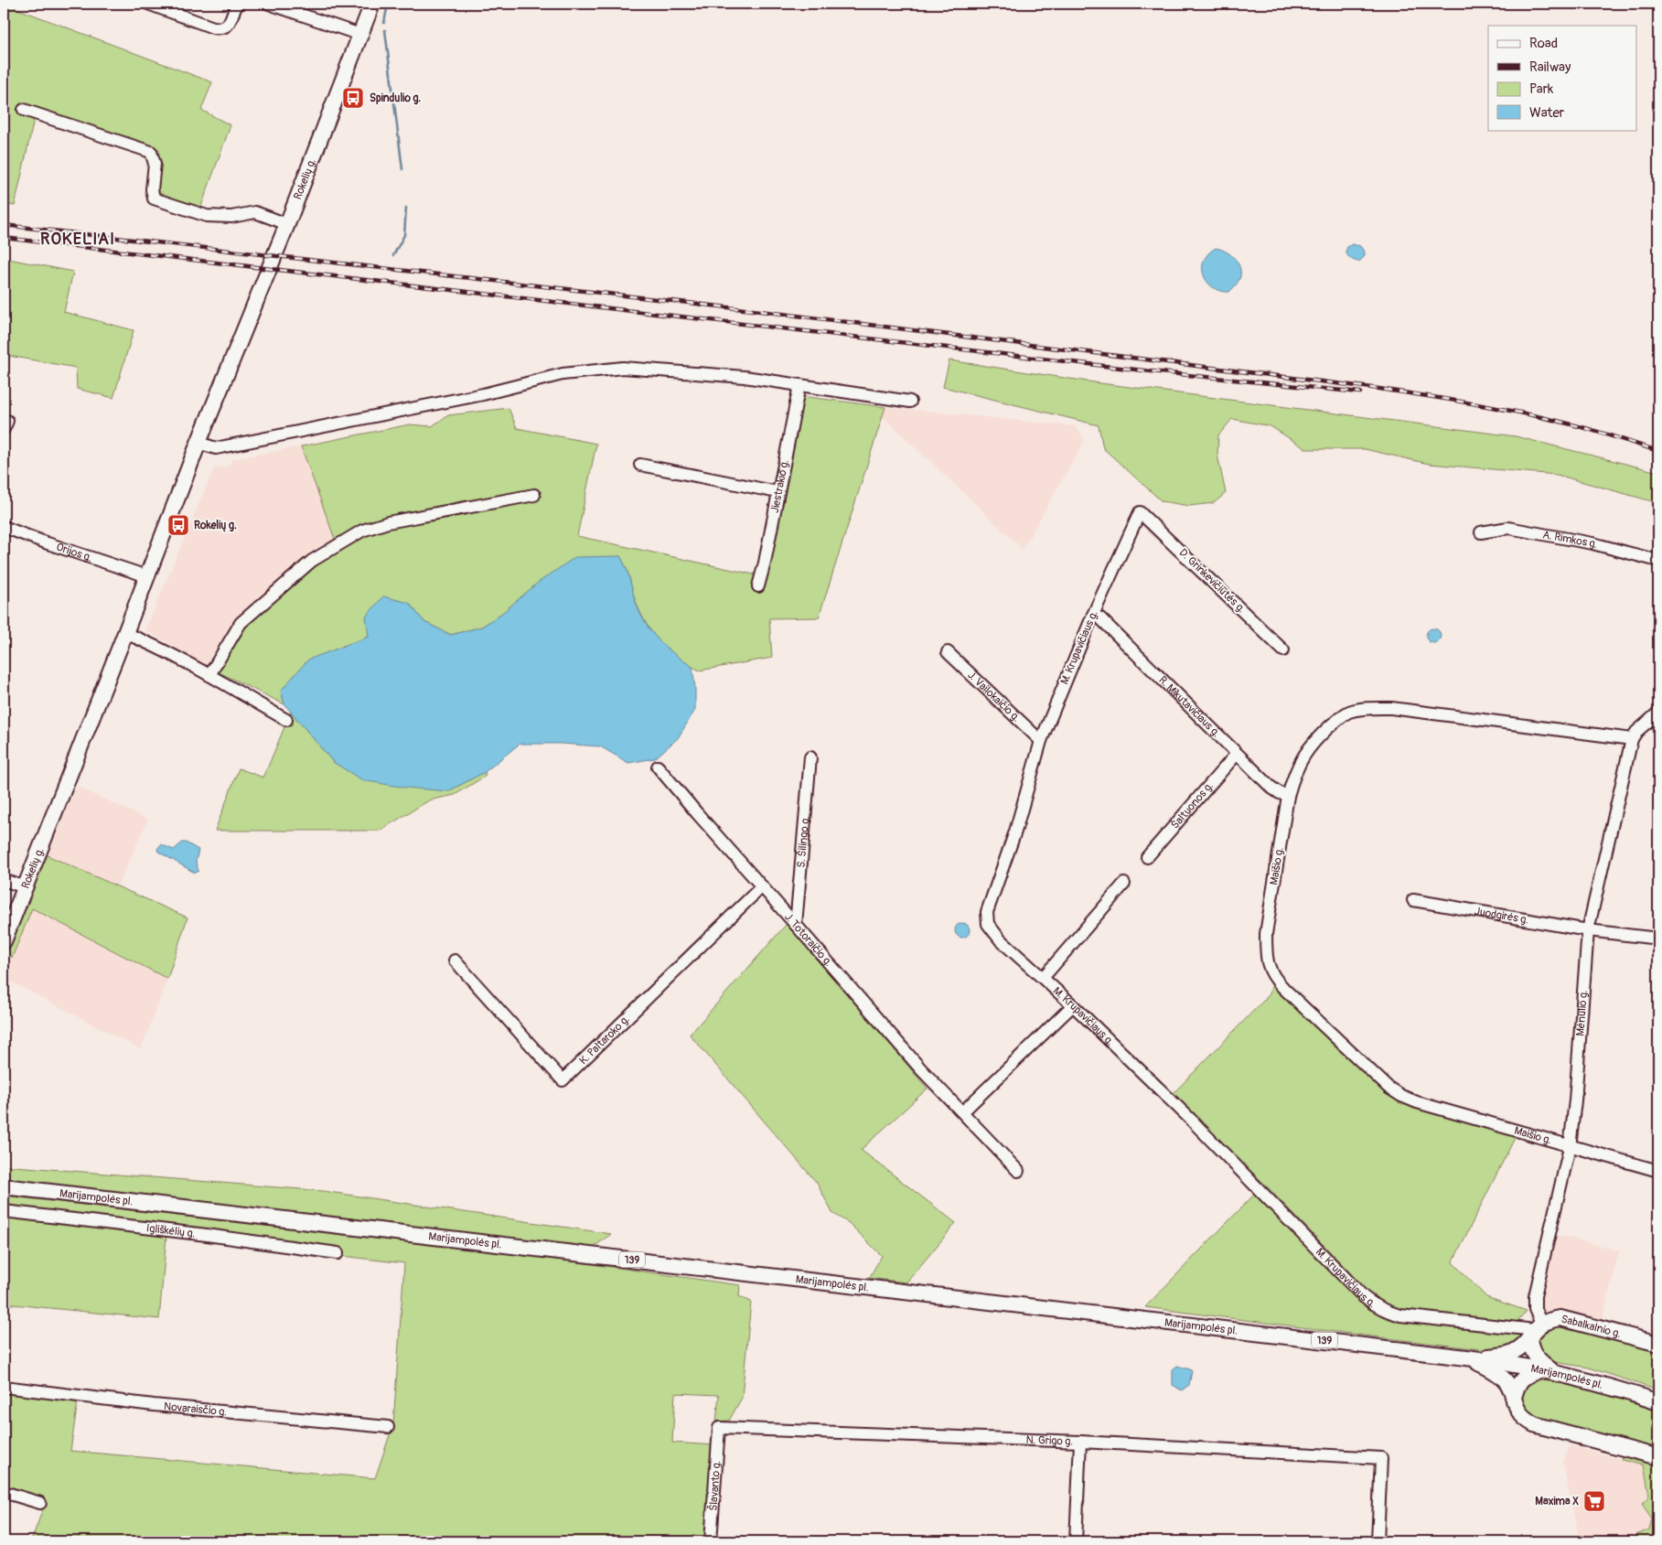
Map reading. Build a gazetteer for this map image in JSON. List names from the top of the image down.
{
  "streets": {
    "main road": [
      "Rokelių g.",
      "Marijampolės pl.",
      "139",
      "Sabalkalnio g."
    ],
    "street": [
      "Jiestrakio g.",
      "A. Rimkos g.",
      "Orijos g.",
      "D. Grinkevičiūtės g.",
      "M. Krupavičiaus g.",
      "J. Vailokaičio g.",
      "R. Mikutavičiaus g.",
      "Šaltuonos g.",
      "S. Šilingo g.",
      "Maišio g.",
      "Juodgirės g.",
      "J. Totoraičio g.",
      "Mėnulio g.",
      "K. Paltaroko g.",
      "Igliškėlių g.",
      "Novaraisčio g.",
      "N. Grigo g.",
      "Šlavanto g."
    ]
  },
  "crossings": [
    ["Rokelių g.", "Orijos g."],
    ["D. Grinkevičiūtės g.", "M. Krupavičiaus g."],
    ["M. Krupavičiaus g.", "J. Vailokaičio g."],
    ["M. Krupavičiaus g.", "R. Mikutavičiaus g."],
    ["M. Krupavičiaus g.", "Mėnulio g."],
    ["M. Krupavičiaus g.", "Sabalkalnio g."],
    ["R. Mikutavičiaus g.", "Šaltuonos g."],
    ["R. Mikutavičiaus g.", "Maišio g."],
    ["S. Šilingo g.", "J. Totoraičio g."],
    ["Maišio g.", "Mėnulio g."],
    ["Juodgirės g.", "Mėnulio g."],
    ["J. Totoraičio g.", "K. Paltaroko g."],
    ["Mėnulio g.", "Sabalkalnio g."],
    ["N. Grigo g.", "Šlavanto g."]
  ],
  "districts": ["ROKELIAI"],
  "places": {
    "bus stop": ["Spindulio g.", "Rokelių g."],
    "supermarket": ["Maxima X"]
  },
  "legend": [
    "Road",
    "Railway",
    "Park",
    "Water"
  ]
}
